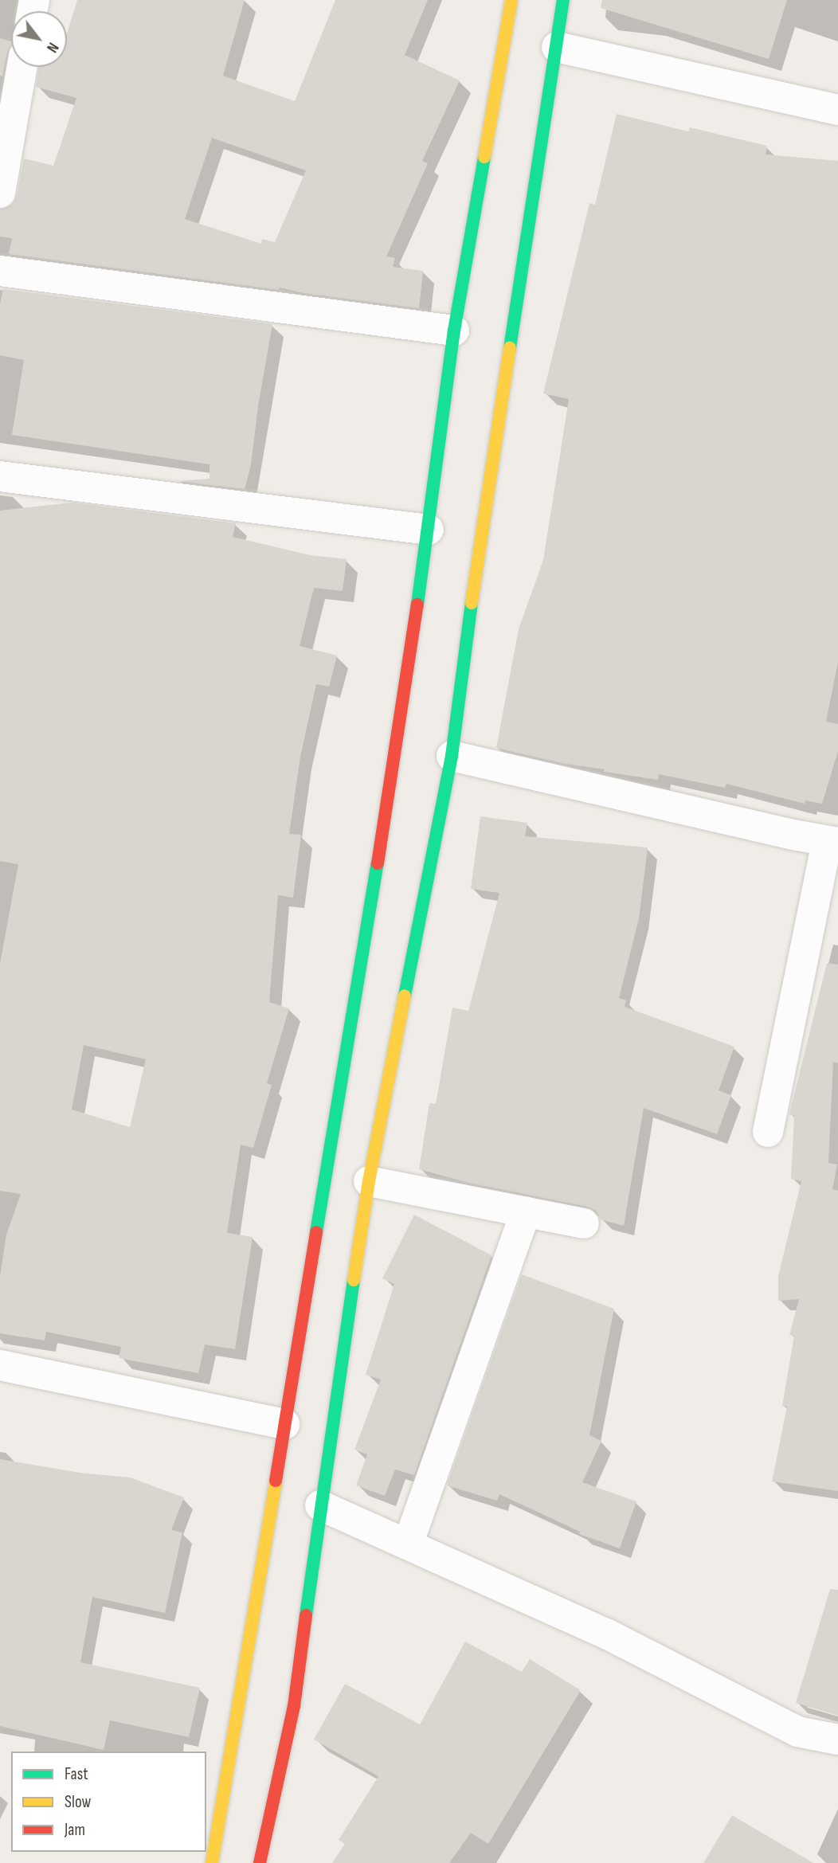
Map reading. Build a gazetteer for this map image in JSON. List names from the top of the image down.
{
  "legend": ["Fast", "Slow", "Jam"],
  "north": "bottom right"
}
